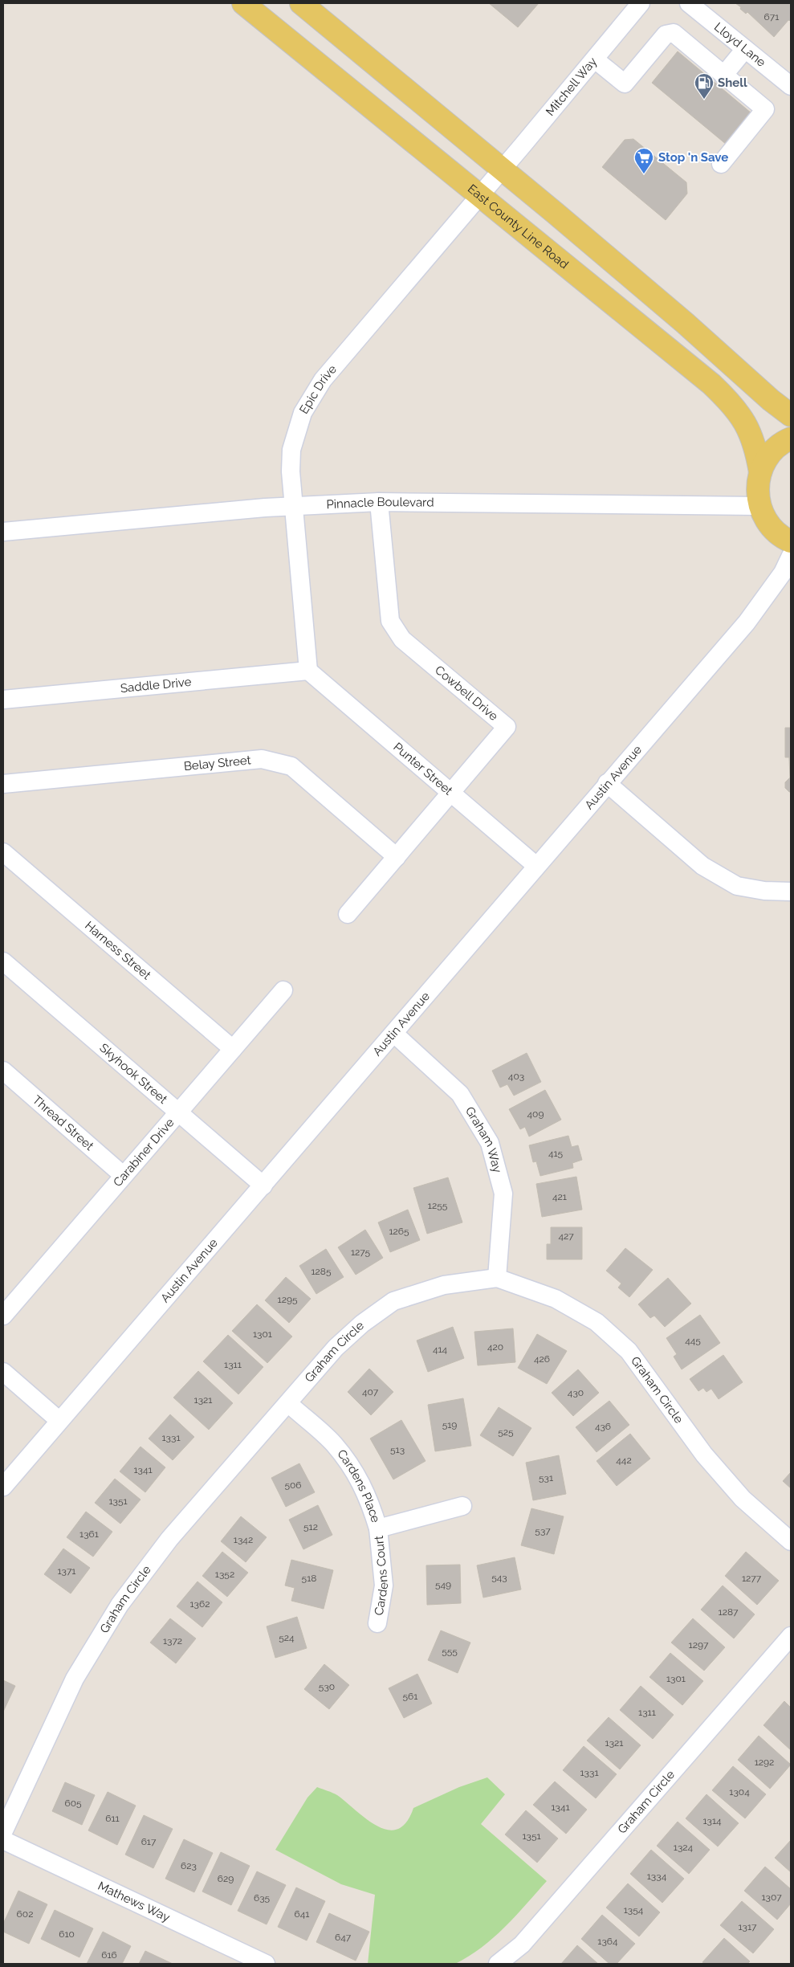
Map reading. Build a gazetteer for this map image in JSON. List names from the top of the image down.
{
  "streets": {
    "main road": ["East County Line Road"],
    "street": [
      "Lloyd Lane",
      "Mitchell Way",
      "Epic Drive",
      "Pinnacle Boulevard",
      "Saddle Drive",
      "Cowbell Drive",
      "Belay Street",
      "Punter Street",
      "Austin Avenue",
      "Harness Street",
      "Skyhook Street",
      "Thread Street",
      "Graham Way",
      "Carabiner Drive",
      "Graham Circle",
      "Cardens Place",
      "Cardens Court",
      "Mathews Way"
    ]
  },
  "crossings": [
    ["Mitchell Way", "Epic Drive"],
    ["East County Line Road", "Epic Drive"],
    ["Epic Drive", "Pinnacle Boulevard"],
    ["Epic Drive", "Saddle Drive"],
    ["Epic Drive", "Punter Street"],
    ["Pinnacle Boulevard", "Cowbell Drive"],
    ["Saddle Drive", "Punter Street"],
    ["Cowbell Drive", "Belay Street"],
    ["Cowbell Drive", "Punter Street"],
    ["Punter Street", "Austin Avenue"],
    ["Austin Avenue", "Skyhook Street"],
    ["Austin Avenue", "Graham Way"],
    ["Harness Street", "Carabiner Drive"],
    ["Skyhook Street", "Carabiner Drive"],
    ["Thread Street", "Carabiner Drive"],
    ["Graham Way", "Graham Circle"],
    ["Graham Circle", "Cardens Place"],
    ["Cardens Place", "Cardens Court"]
  ],
  "places": {
    "fuel station": ["Shell"],
    "supermarket": ["Stop 'n Save"]
  },
  "house_numbers": [
    "671",
    "403",
    "409",
    "415",
    "421",
    "1255",
    "1265",
    "427",
    "1275",
    "1285",
    "1295",
    "1301",
    "445",
    "420",
    "414",
    "426",
    "1311",
    "407",
    "430",
    "1321",
    "519",
    "436",
    "525",
    "1331",
    "513",
    "442",
    "1341",
    "531",
    "506",
    "1351",
    "512",
    "537",
    "1361",
    "1342",
    "1371",
    "1352",
    "543",
    "518",
    "1277",
    "549",
    "1362",
    "1287",
    "524",
    "1372",
    "1297",
    "555",
    "1301",
    "530",
    "561",
    "1311",
    "1321",
    "1292",
    "1331",
    "1304",
    "605",
    "1341",
    "611",
    "1314",
    "1351",
    "617",
    "1324",
    "623",
    "1334",
    "629",
    "1307",
    "635",
    "1354",
    "602",
    "641",
    "1317",
    "610",
    "647",
    "1364",
    "616"
  ]
}
